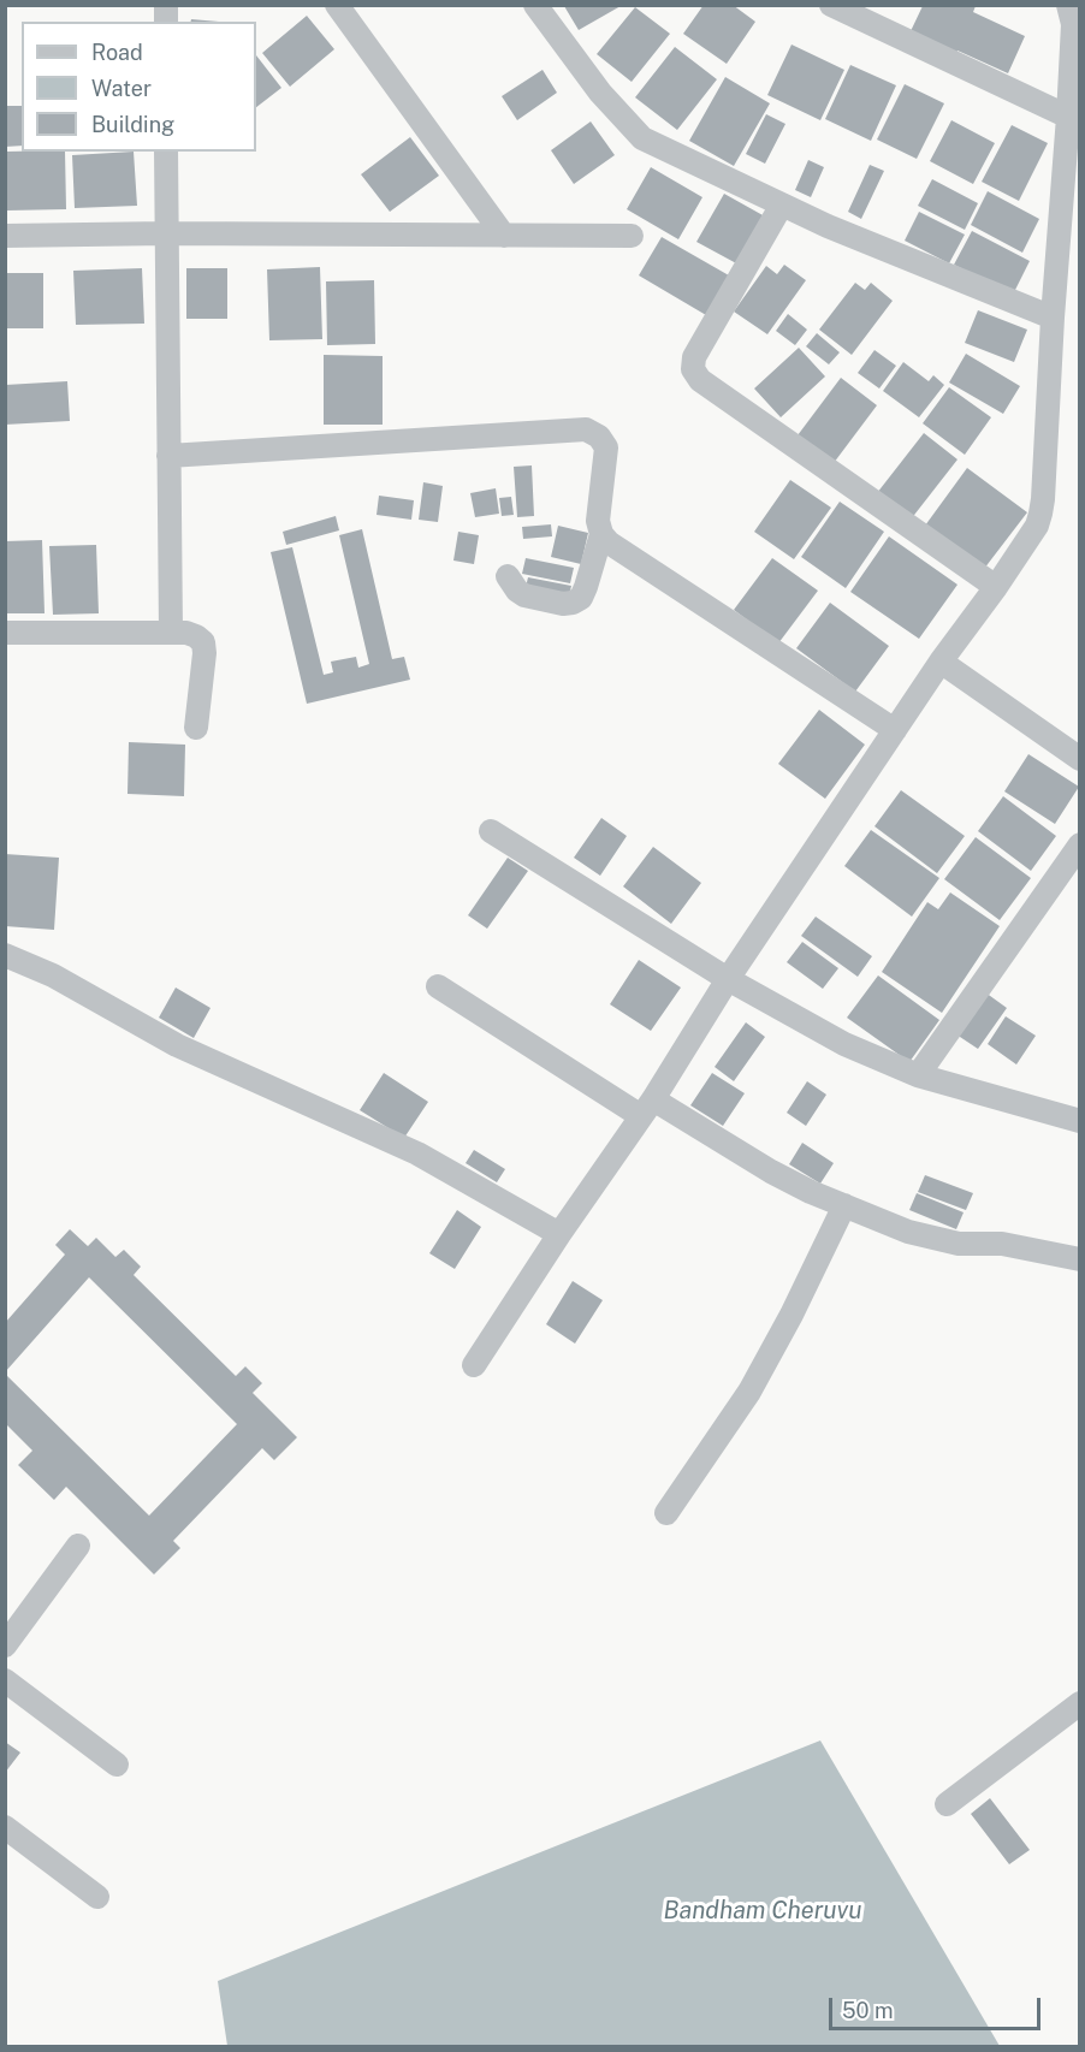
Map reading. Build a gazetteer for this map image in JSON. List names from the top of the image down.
{
  "water": ["Bandham Cheruvu"],
  "legend": ["Road", "Water", "Building"],
  "scale_bar": "50 m"
}
